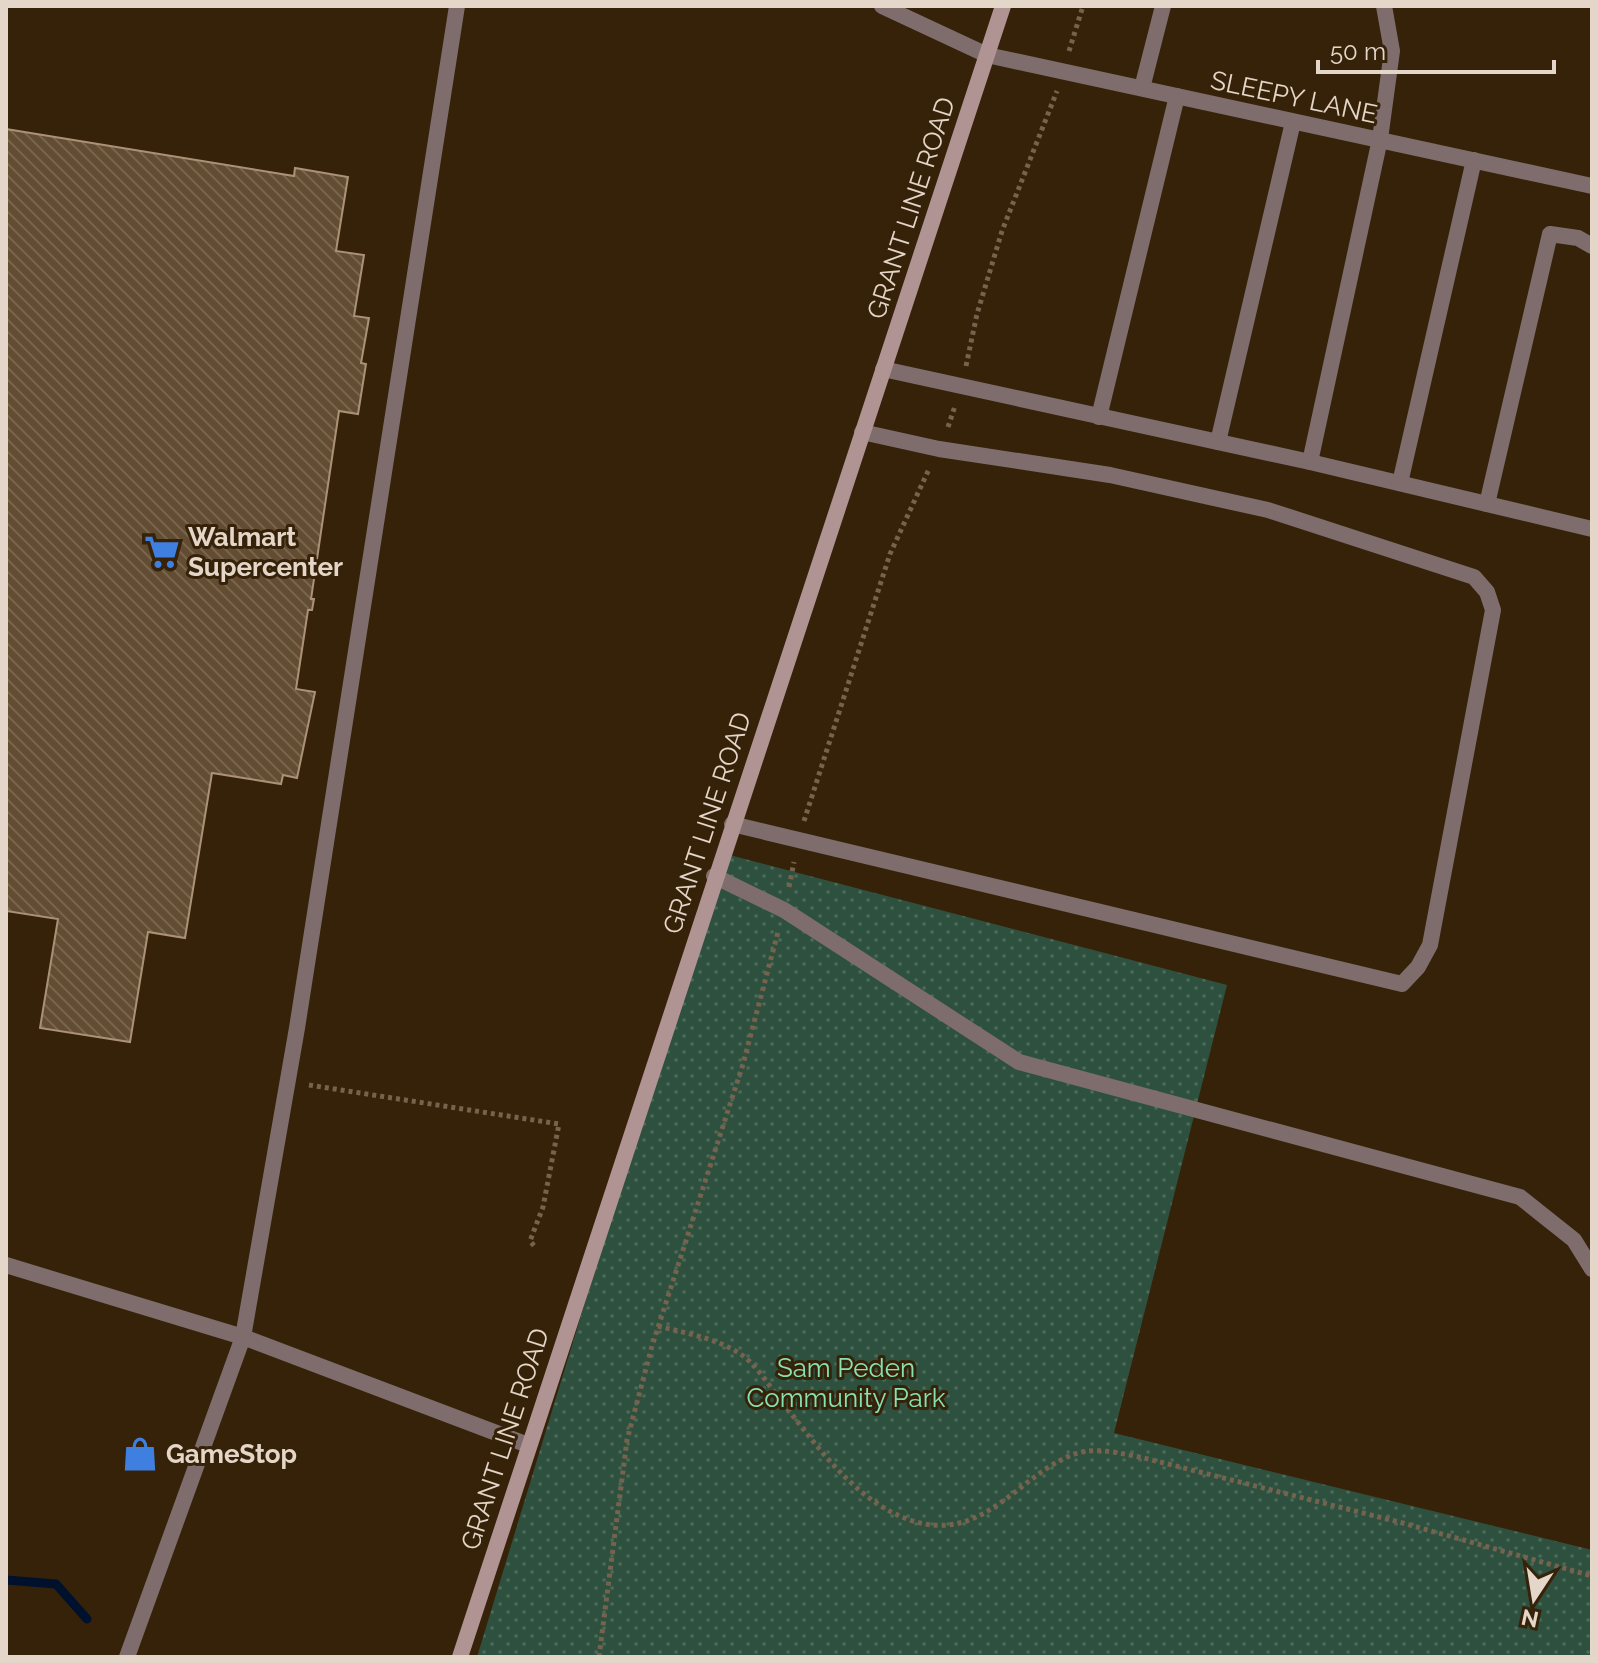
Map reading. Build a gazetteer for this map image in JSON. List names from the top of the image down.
{
  "streets": {
    "main road": ["GRANT LINE ROAD"],
    "street": ["SLEEPY LANE"]
  },
  "crossings": [
    ["SLEEPY LANE", "GRANT LINE ROAD"]
  ],
  "parks": ["Sam Peden Community Park"],
  "places": {
    "supermarket": ["Walmart Supercenter"],
    "shop": ["GameStop"]
  },
  "scale_bar": "50 m",
  "north": "bottom"
}
